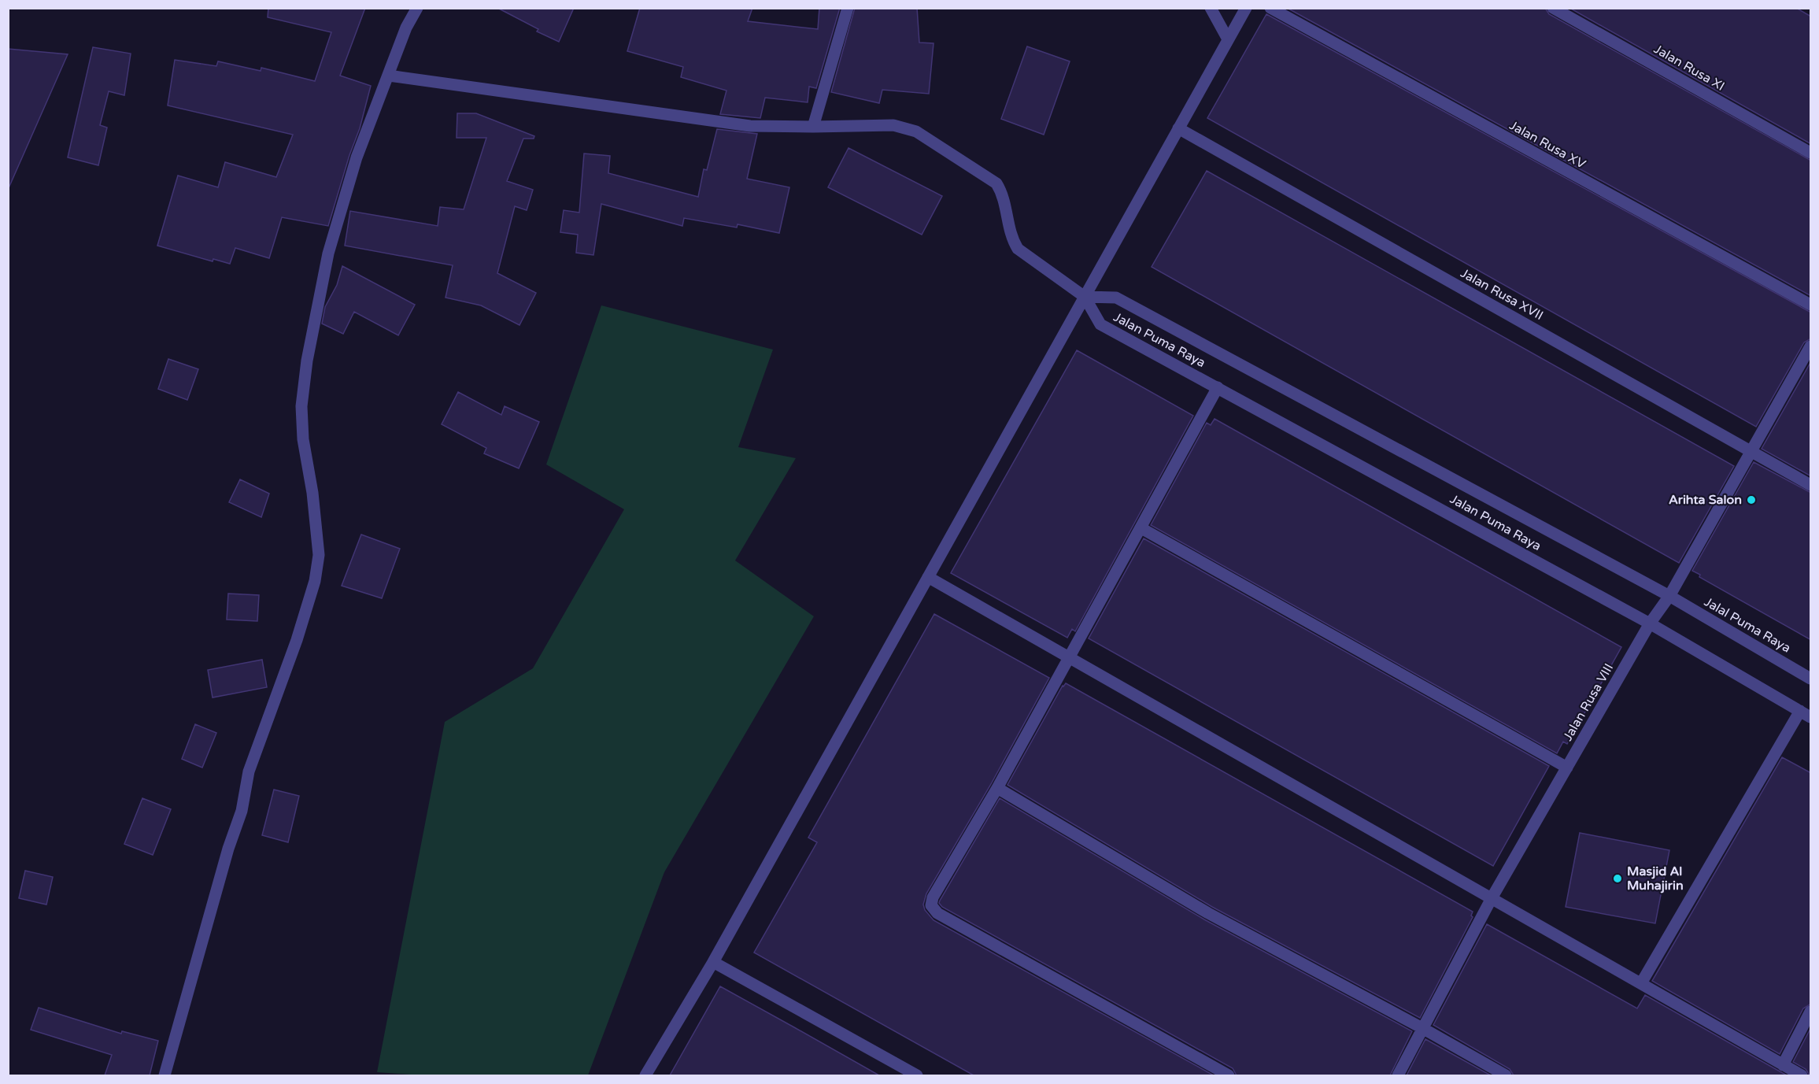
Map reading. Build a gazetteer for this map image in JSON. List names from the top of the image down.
{
  "streets": {
    "street": [
      "Jalan Rusa XI",
      "Jalan Rusa XV",
      "Jalan Rusa XVII",
      "Jalan Puma Raya",
      "Jalal Puma Raya",
      "Jalan Rusa VIII"
    ]
  },
  "crossings": [
    ["Jalan Rusa XVII", "Jalan Rusa VIII"],
    ["Jalan Puma Raya", "Jalal Puma Raya"],
    ["Jalan Puma Raya", "Jalan Rusa VIII"],
    ["Jalal Puma Raya", "Jalan Rusa VIII"]
  ],
  "places": ["Arihta Salon", "Masjid Al Muhajirin"]
}
